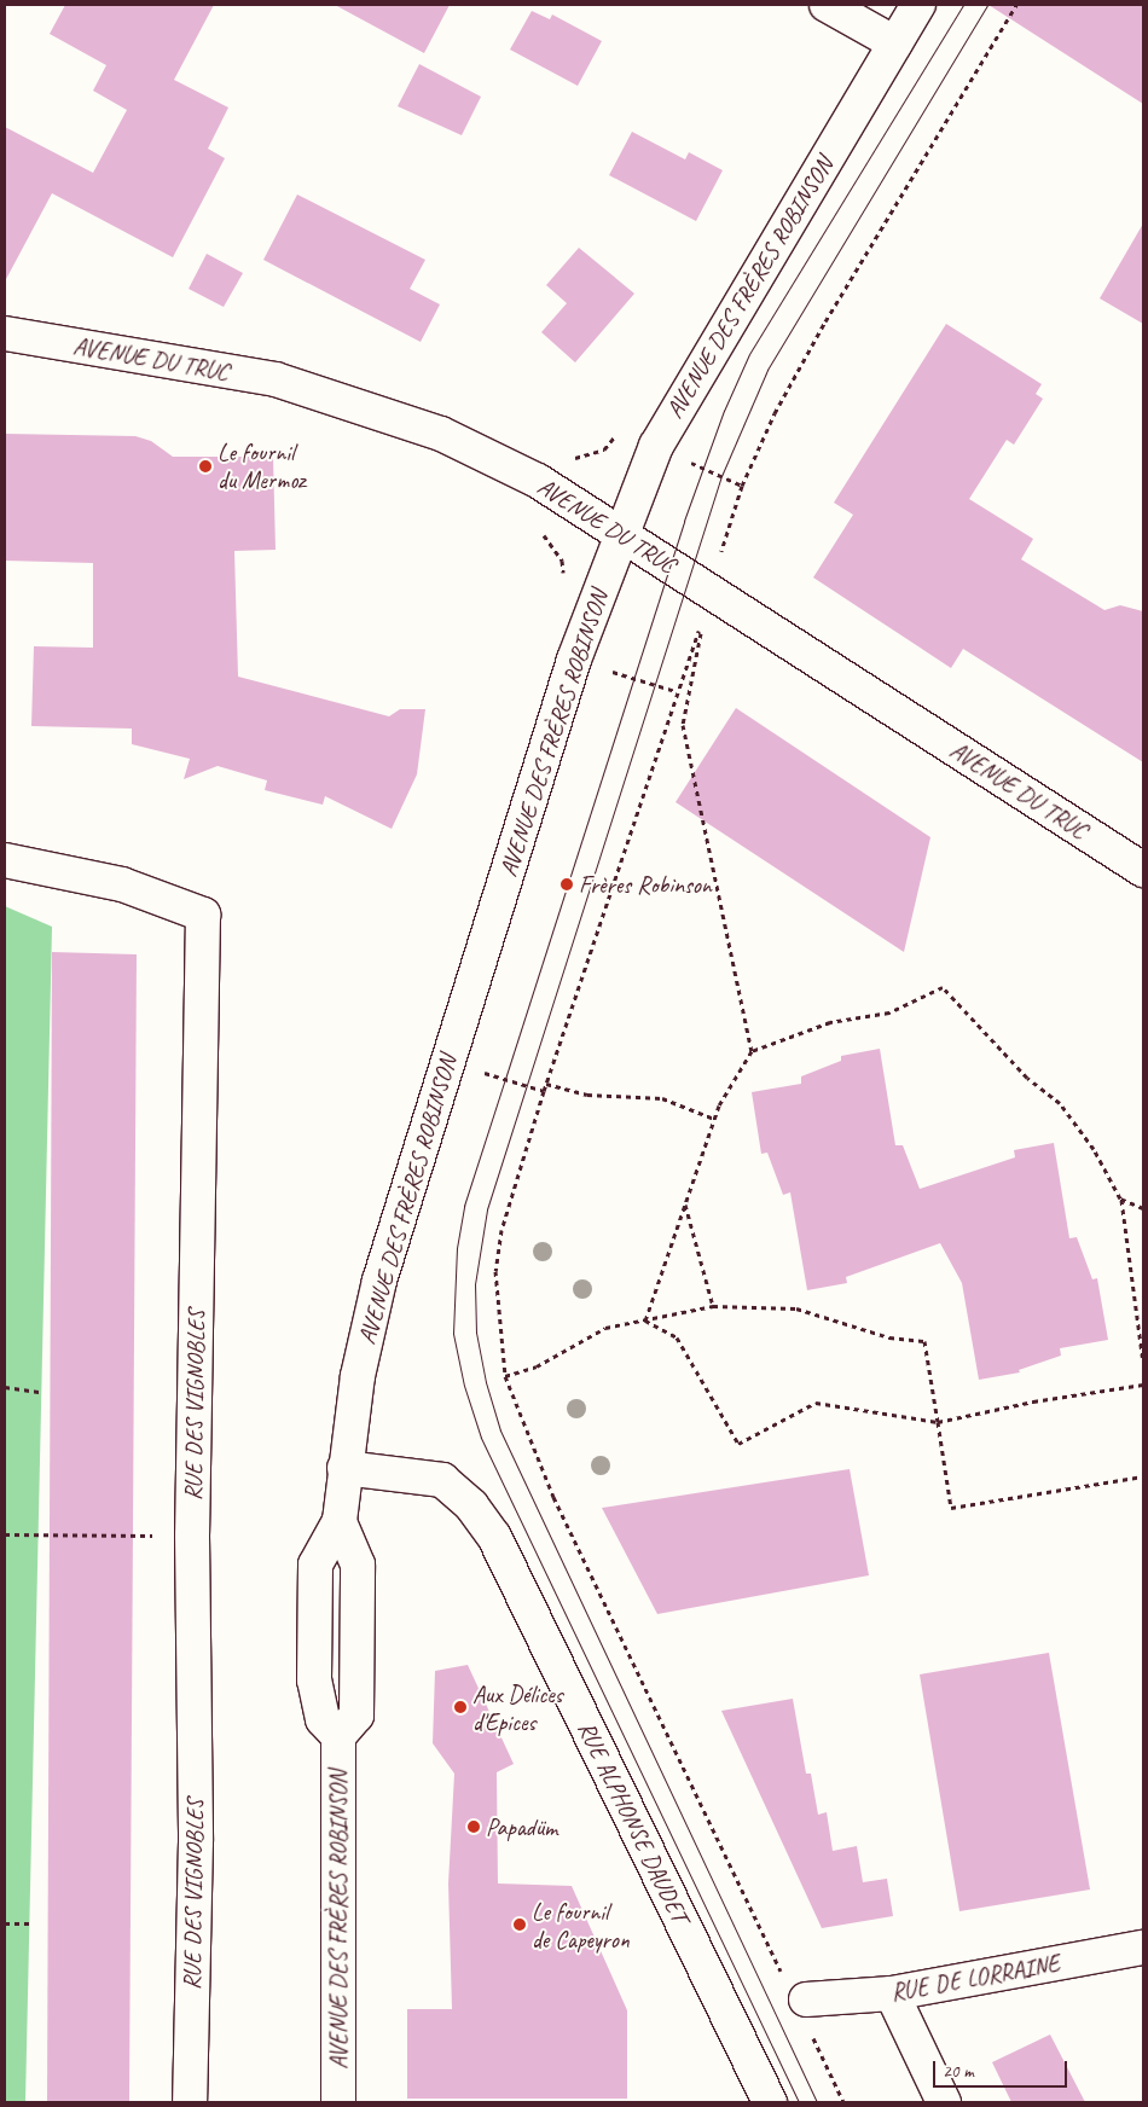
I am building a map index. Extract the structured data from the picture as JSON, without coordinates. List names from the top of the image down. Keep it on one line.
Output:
{"streets":{"street":["AVENUE DES FRÈRES ROBINSON","AVENUE DU TRUC","RUE DES VIGNOBLES","RUE ALPHONSE DAUDET","RUE DE LORRAINE"]},"crossings":[["AVENUE DES FRÈRES ROBINSON","AVENUE DU TRUC"],["AVENUE DES FRÈRES ROBINSON","RUE ALPHONSE DAUDET"]],"places":["Le fournil du Mermoz","Frères Robinson","Aux Délices d'Epices","Papadüm","Le fournil de Capeyron"],"scale_bar":"20 m"}
